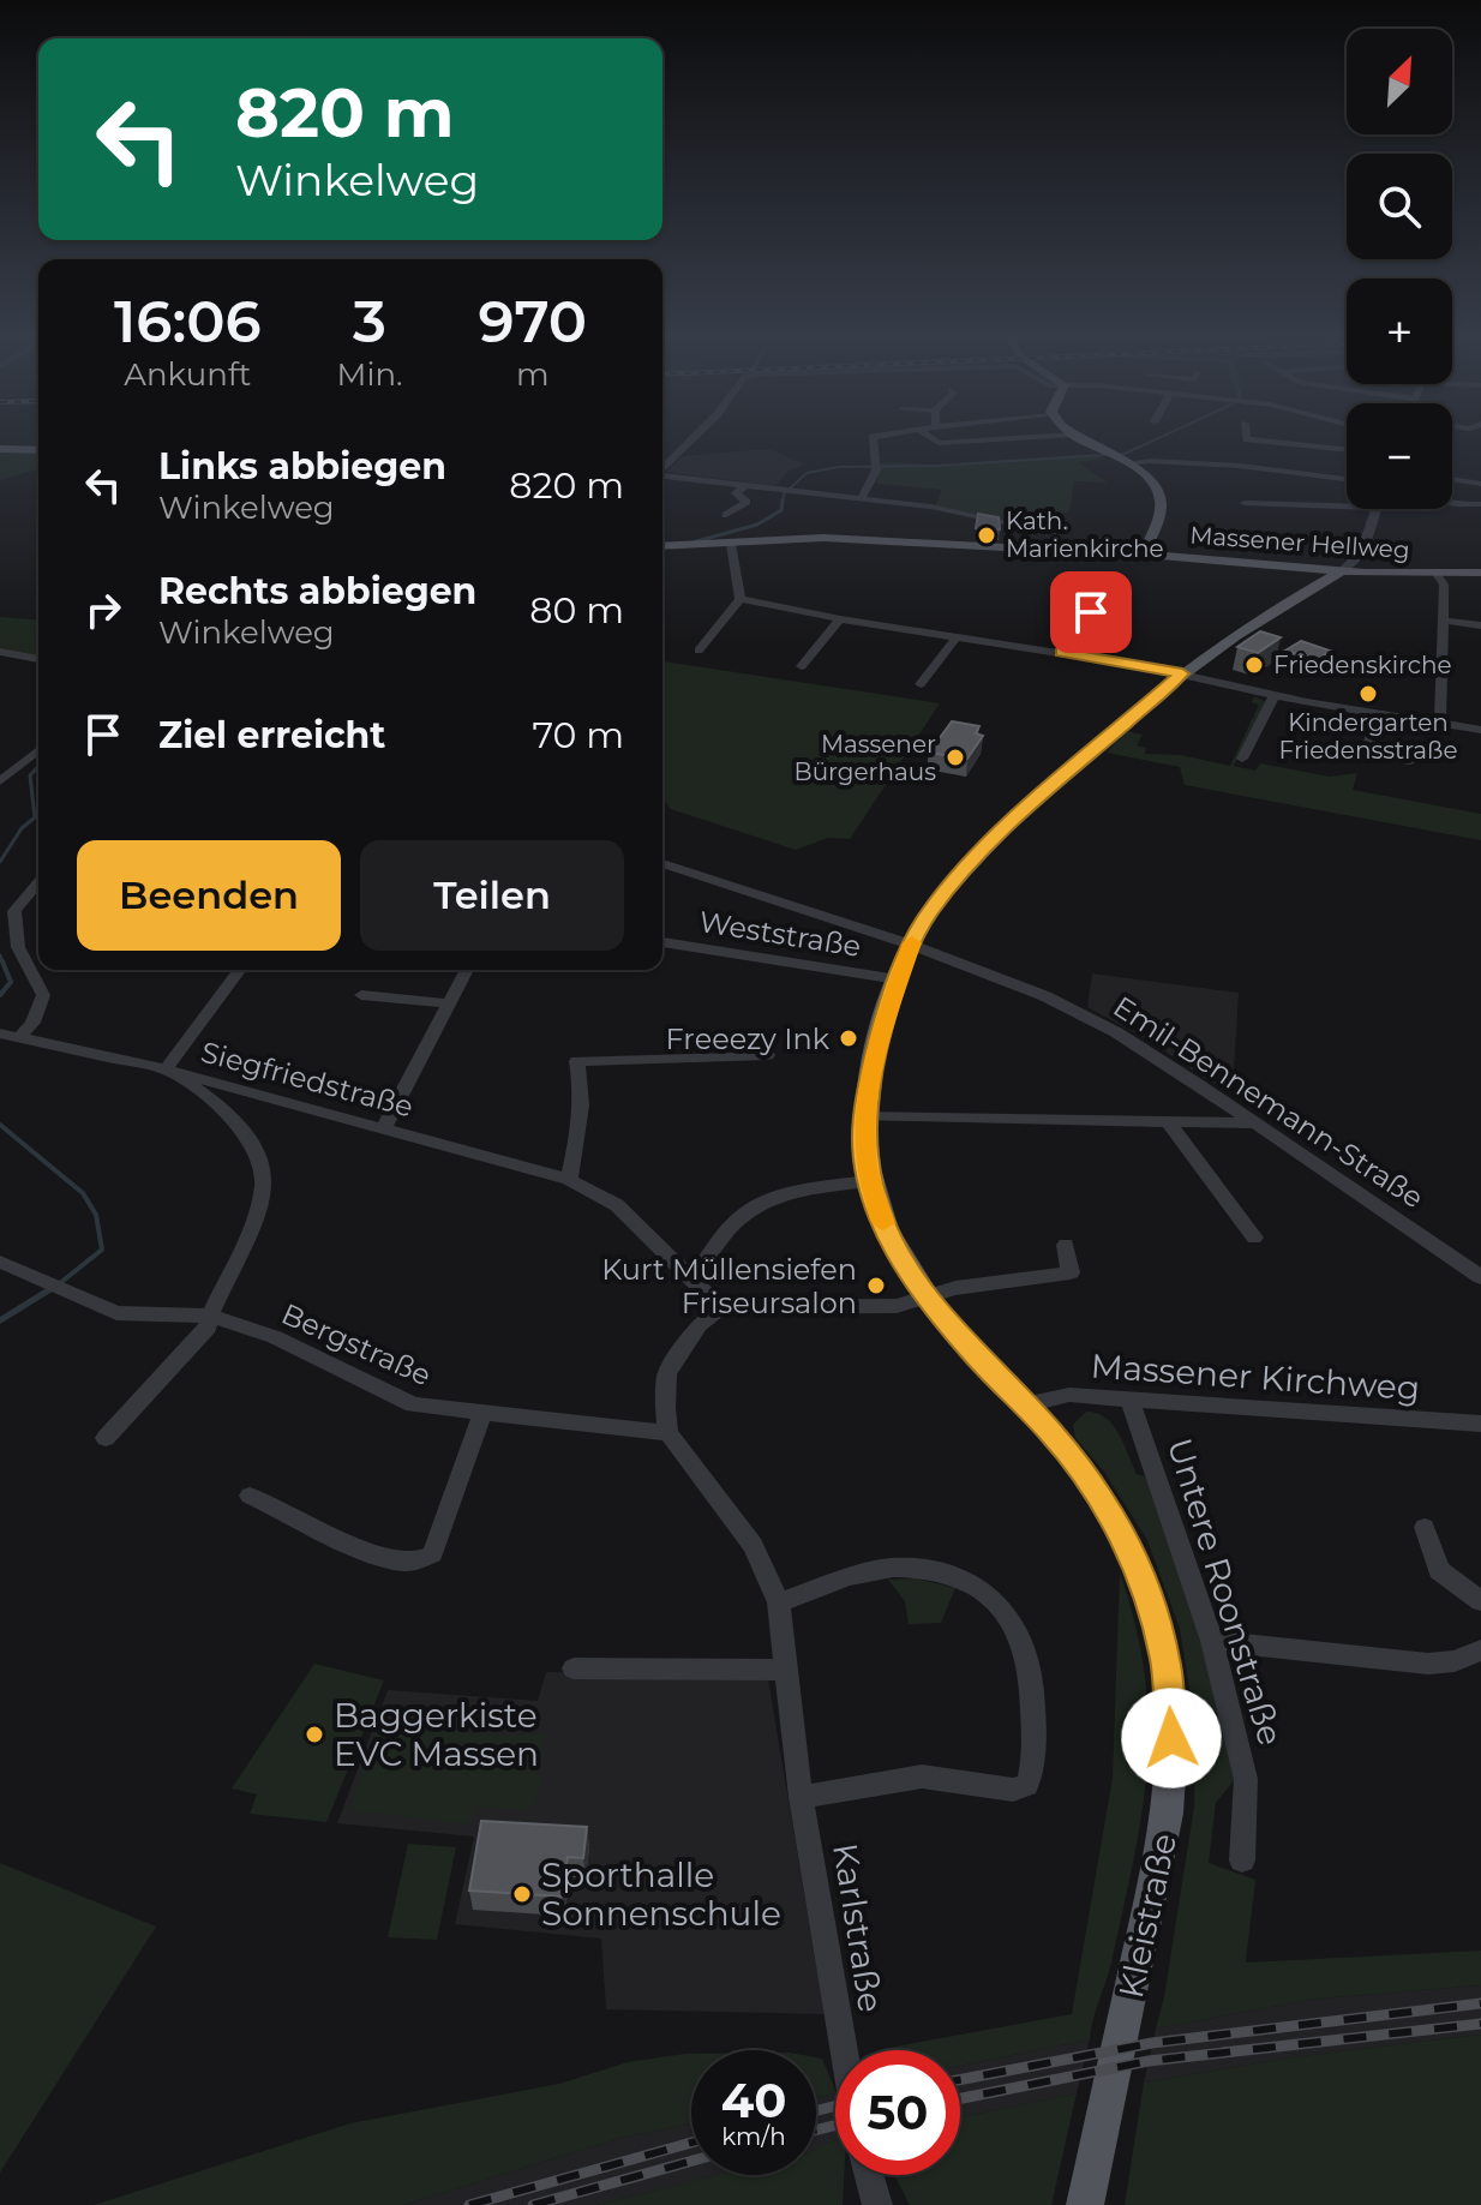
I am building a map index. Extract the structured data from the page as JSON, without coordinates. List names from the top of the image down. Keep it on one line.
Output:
{"streets":{"main road":["Massener Hellweg","Kleistraße"],"street":["Weststraße","Siegfriedstraße","Emil-Bennemann-Straße","Bergstraße","Massener Kirchweg","Untere Roonstraße","Karlstraße"]},"crossings":[["Massener Hellweg","Kleistraße"],["Weststraße","Kleistraße"],["Emil-Bennemann-Straße","Kleistraße"],["Bergstraße","Karlstraße"],["Massener Kirchweg","Untere Roonstraße"],["Massener Kirchweg","Kleistraße"]],"places":["Kath. Marienkirche","Friedenskirche","Kindergarten Friedensstraße","Massener Bürgerhaus","Freeezy Ink","Kurt Müllensiefen Friseursalon","Baggerkiste EVC Massen","Sporthalle Sonnenschule"],"north":"top right","page":{"map_buttons":["+","−"],"turn":["820 m","Winkelweg"],"eta":["16:06","Ankunft","3","Min.","970","m"],"list":[{"name":"Links abbiegen","note":"Winkelweg","value":"820 m"},{"name":"Rechts abbiegen","note":"Winkelweg","value":"80 m"},{"name":"Ziel erreicht","value":"70 m"}],"buttons":["Beenden","Teilen"],"speed":"40 km/h","limit":"50"}}
